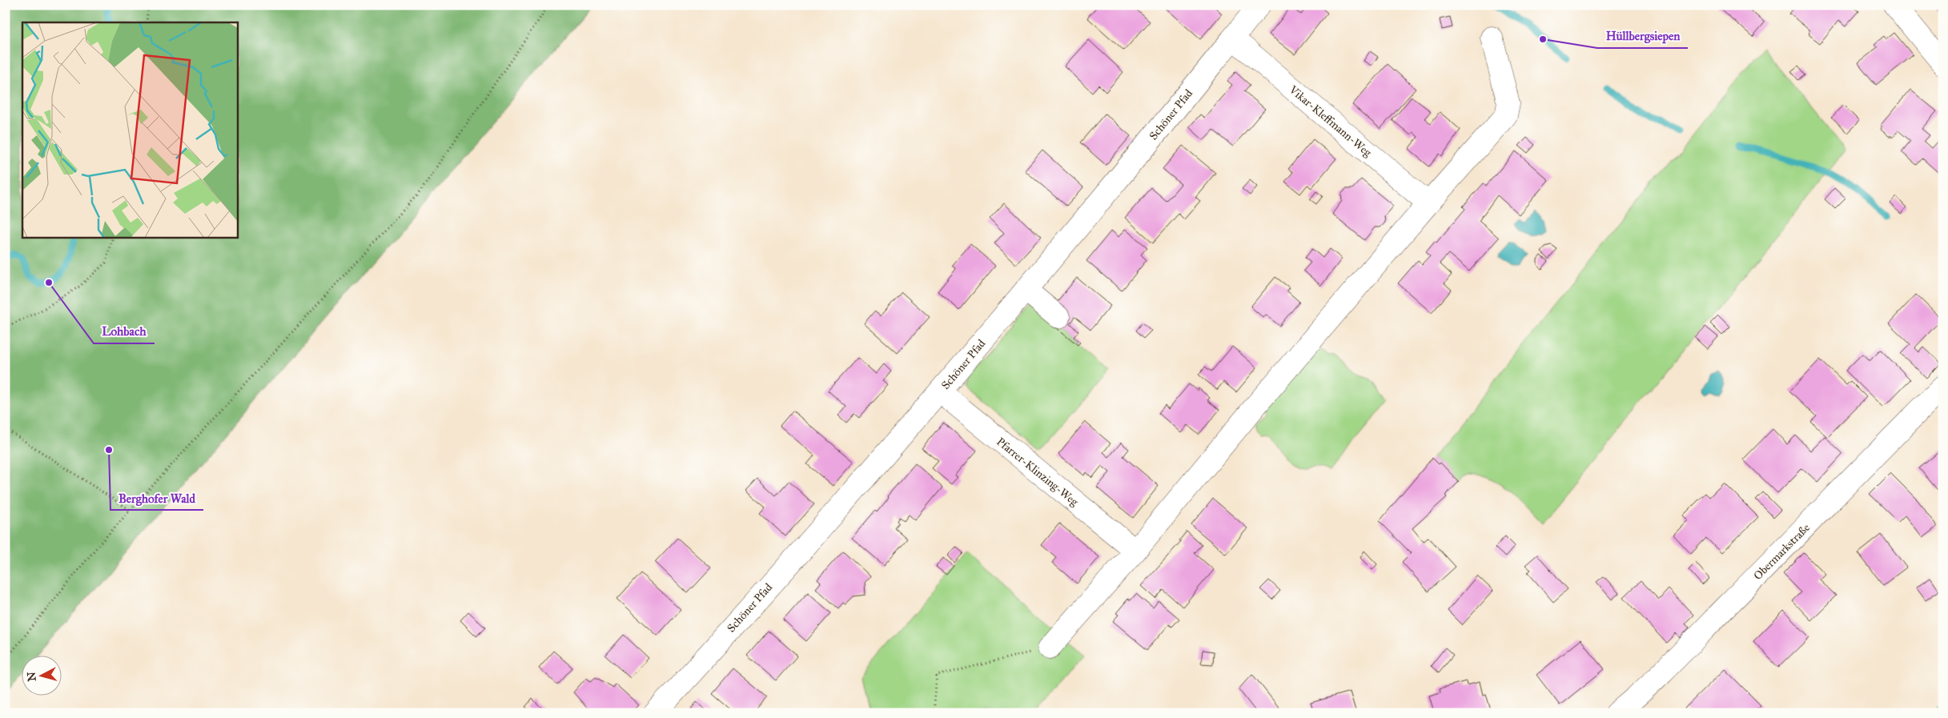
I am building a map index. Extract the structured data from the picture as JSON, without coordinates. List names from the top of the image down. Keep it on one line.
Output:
{"streets":{"street":["Schöner Pfad","Vikar-Kleffmann-Weg","Pfarrer-Klinzing-Weg","Obermarkstraße"]},"crossings":[["Schöner Pfad","Vikar-Kleffmann-Weg"],["Schöner Pfad","Pfarrer-Klinzing-Weg"]],"places":["Hüllbergsiepen","Lohbach","Berghofer Wald"],"north":"left"}
